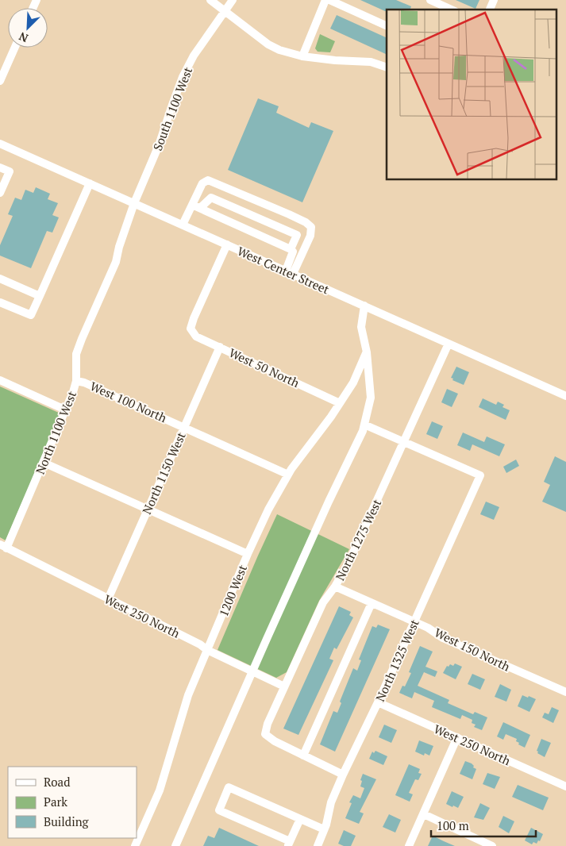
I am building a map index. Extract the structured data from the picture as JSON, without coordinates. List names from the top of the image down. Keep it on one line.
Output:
{"streets":{"street":["South 1100 West","West Center Street","West 50 North","West 100 North","North 1100 West","North 1150 West","North 1275 West","1200 West","West 250 North","West 150 North","North 1325 West"]},"crossings":[["South 1100 West","West Center Street"],["South 1100 West","North 1100 West"],["West Center Street","West 50 North"],["West Center Street","North 1100 West"],["West Center Street","North 1275 West"],["West 50 North","North 1150 West"],["West 50 North","1200 West"],["West 100 North","North 1100 West"],["West 100 North","North 1150 West"],["West 100 North","1200 West"],["North 1100 West","West 250 North"],["North 1150 West","West 250 North"],["North 1275 West","West 250 North"],["North 1275 West","West 150 North"],["North 1275 West","North 1325 West"],["1200 West","West 250 North"],["West 250 North","North 1325 West"],["West 150 North","North 1325 West"]],"legend":["Road","Park","Building"],"scale_bar":"100 m","north":"bottom left"}
